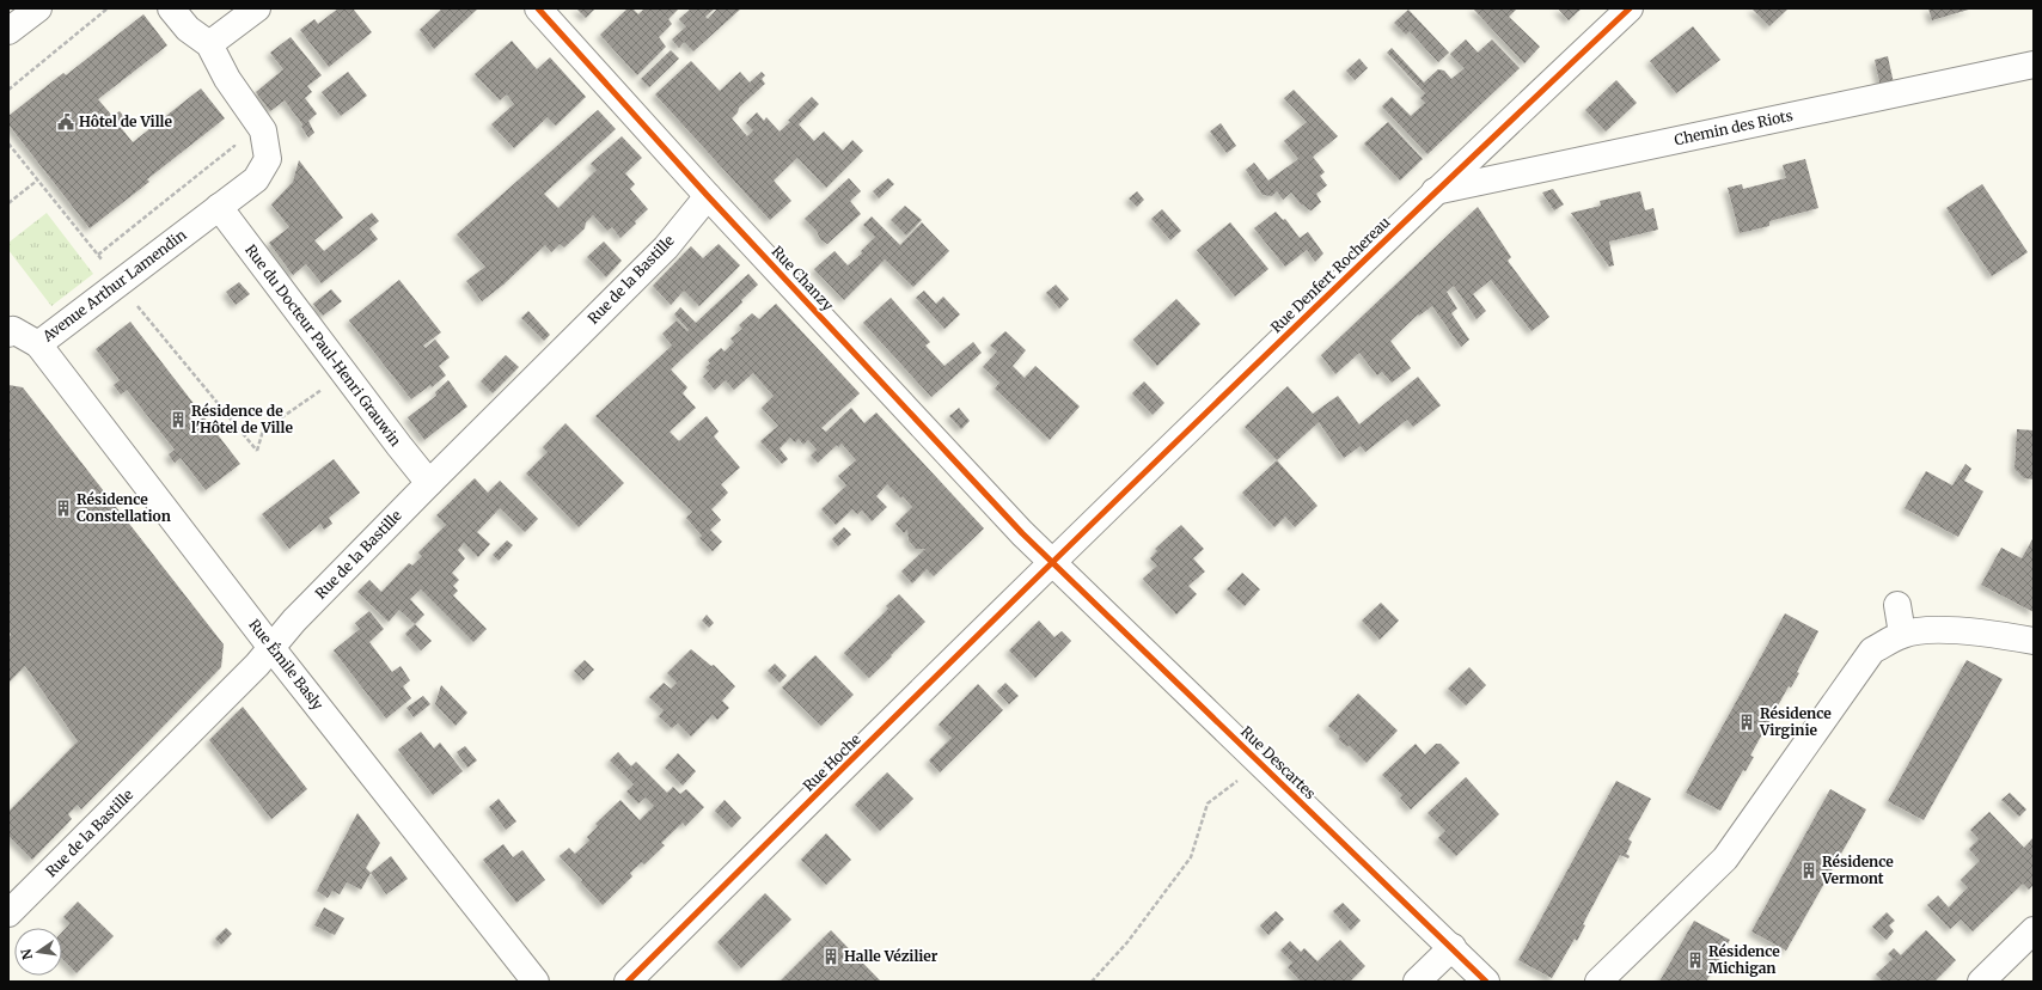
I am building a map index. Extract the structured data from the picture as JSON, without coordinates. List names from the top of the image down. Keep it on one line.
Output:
{"streets":{"street":["Chemin des Riots","Rue Denfert Rochereau","Rue Chanzy","Rue de la Bastille","Avenue Arthur Lamendin","Rue du Docteur Paul-Henri Grauwin","Rue Émile Basly","Rue Hoche","Rue Descartes"]},"crossings":[["Chemin des Riots","Rue Denfert Rochereau"],["Rue Denfert Rochereau","Rue Chanzy"],["Rue Denfert Rochereau","Rue Hoche"],["Rue Denfert Rochereau","Rue Descartes"],["Rue Chanzy","Rue de la Bastille"],["Rue Chanzy","Rue Hoche"],["Rue Chanzy","Rue Descartes"],["Rue de la Bastille","Rue du Docteur Paul-Henri Grauwin"],["Rue de la Bastille","Rue Émile Basly"],["Avenue Arthur Lamendin","Rue du Docteur Paul-Henri Grauwin"],["Avenue Arthur Lamendin","Rue Émile Basly"],["Rue Hoche","Rue Descartes"]],"places":{"public building":["Hôtel de Ville"],"building":["Résidence de l'Hôtel de Ville","Résidence Constellation","Résidence Virginie","Résidence Vermont","Halle Vézilier","Résidence Michigan"]},"north":"left"}
